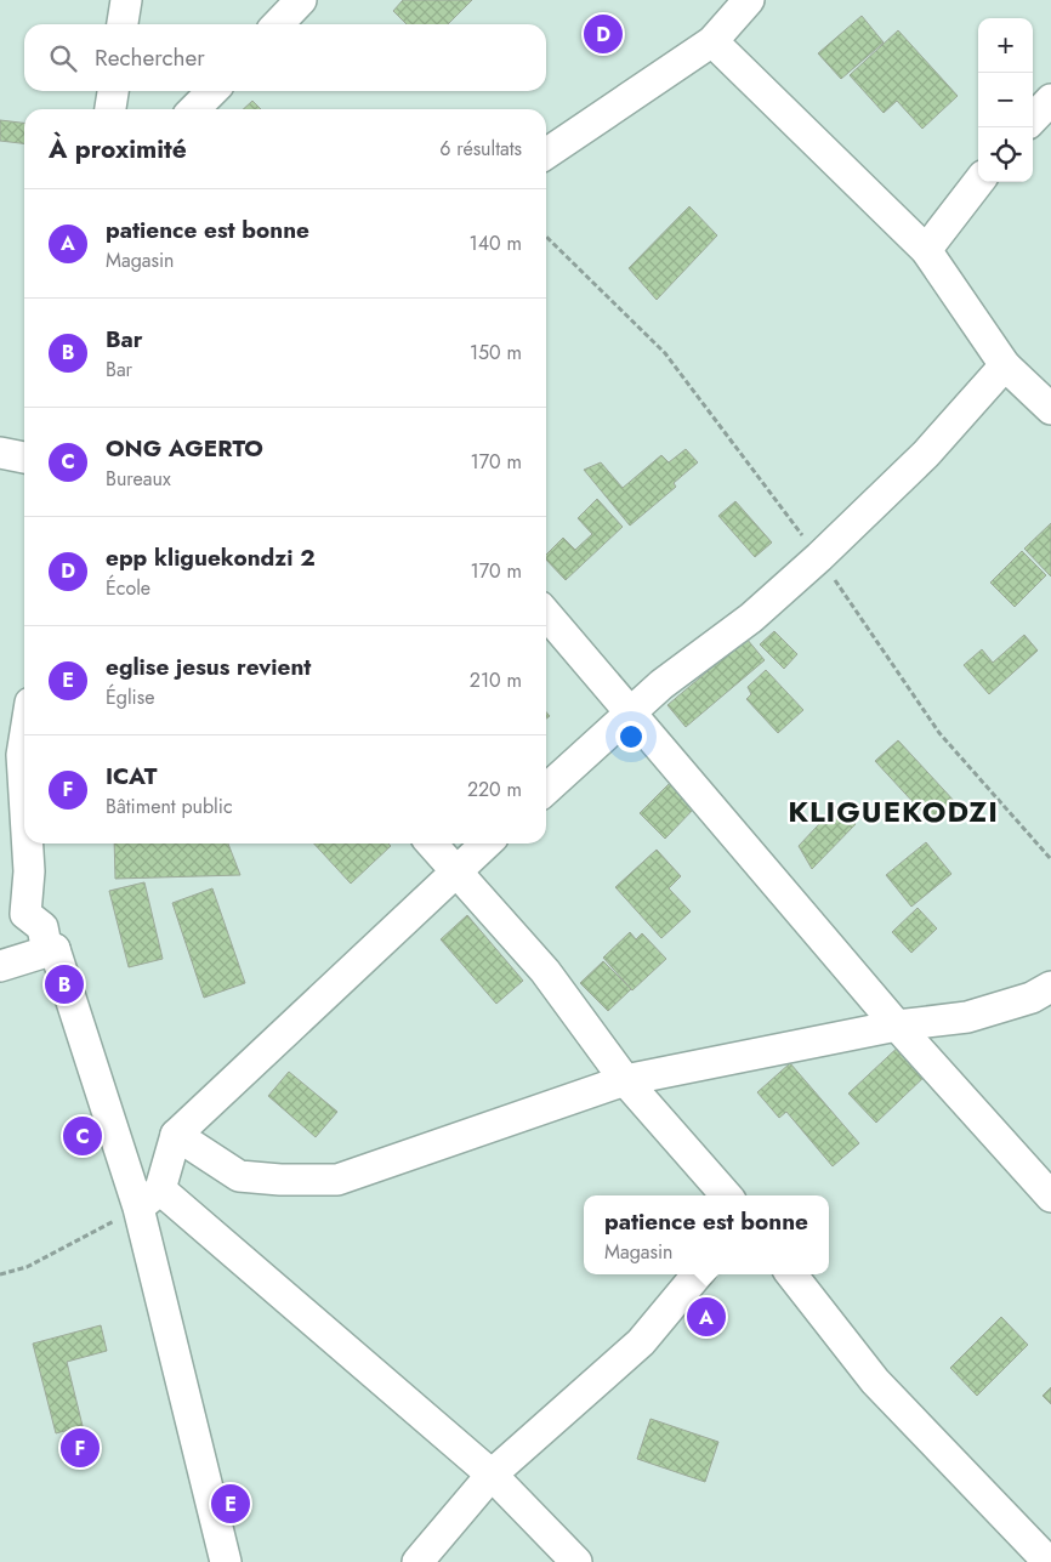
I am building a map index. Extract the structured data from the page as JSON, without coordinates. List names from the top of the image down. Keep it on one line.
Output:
{"districts":["KLIGUEKODZI"],"page":{"pins":["D","B","C","A","F","E"],"map_buttons":["+","−"],"search":"Rechercher","heading":["À proximité","6 résultats"],"list":[{"mark":"A","name":"patience est bonne","note":"Magasin","value":"140 m"},{"mark":"B","name":"Bar","note":"Bar","value":"150 m"},{"mark":"C","name":"ONG AGERTO","note":"Bureaux","value":"170 m"},{"mark":"D","name":"epp kliguekondzi 2","note":"École","value":"170 m"},{"mark":"E","name":"eglise jesus revient","note":"Église","value":"210 m"},{"mark":"F","name":"ICAT","note":"Bâtiment public","value":"220 m"}],"popup":["patience est bonne","Magasin"]}}
